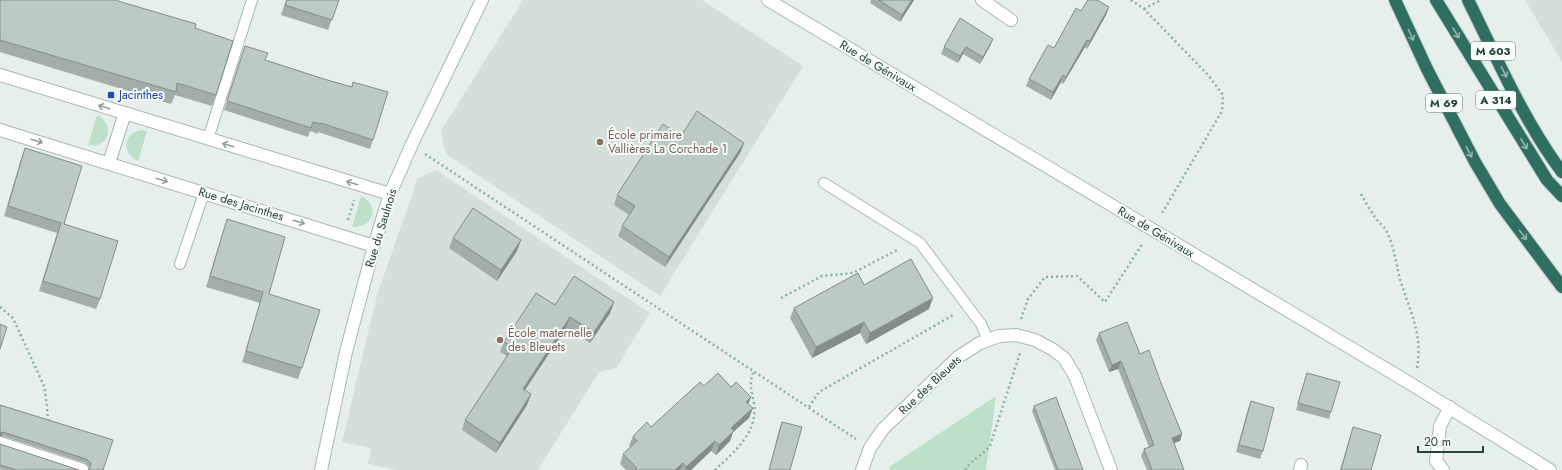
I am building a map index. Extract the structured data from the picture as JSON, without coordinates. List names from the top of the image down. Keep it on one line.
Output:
{"streets":{"highway":["M 603","A 314","M 69"],"street":["Rue de Génivaux","Rue des Jacinthes","Rue du Saulnois","Rue des Bleuets"]},"crossings":[["Rue des Jacinthes","Rue du Saulnois"]],"places":{"transit":["Jacinthes"],"other":["École primaire Vallières La Corchade 1","École maternelle des Bleuets"]},"scale_bar":"20 m"}
